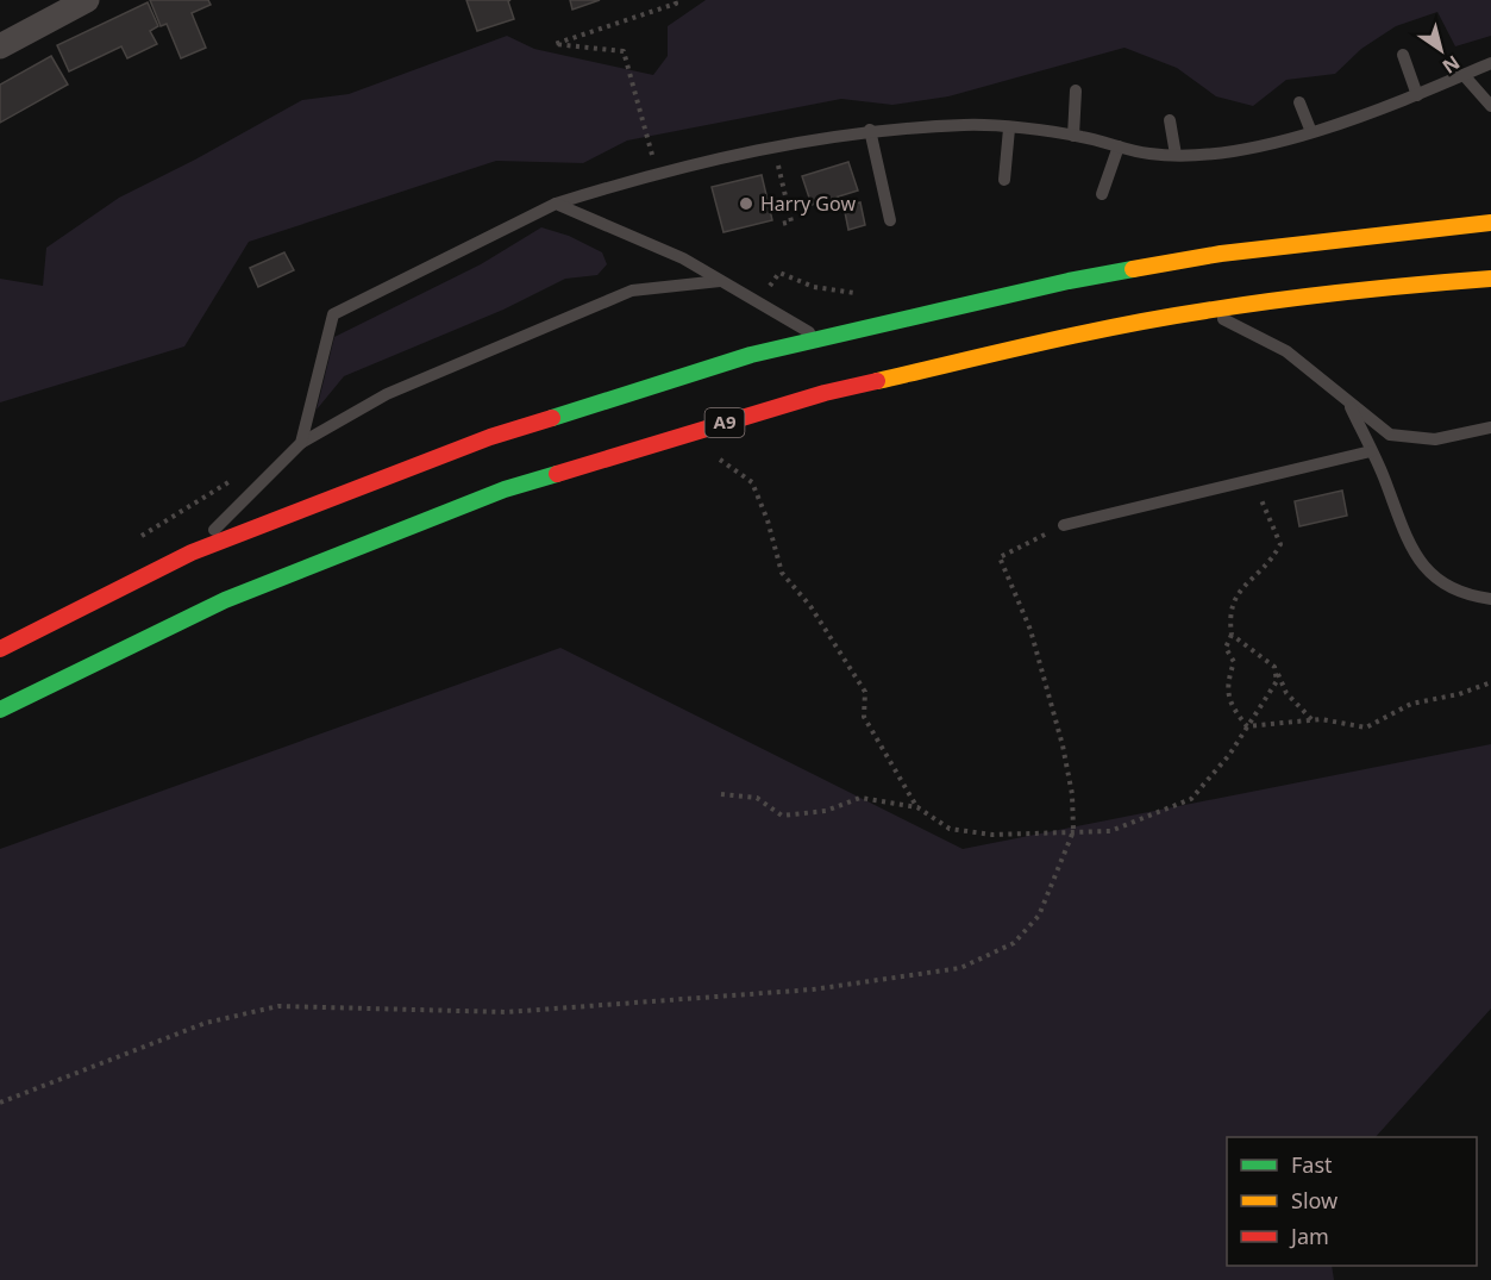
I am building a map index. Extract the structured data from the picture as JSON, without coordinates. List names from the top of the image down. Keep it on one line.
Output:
{"streets":{"highway":["A9"]},"places":["Harry Gow"],"legend":["Fast","Slow","Jam"],"north":"bottom right"}
